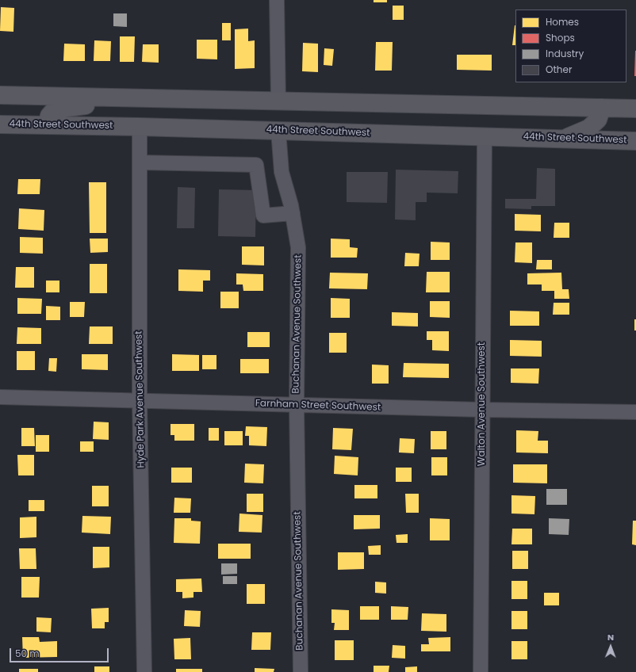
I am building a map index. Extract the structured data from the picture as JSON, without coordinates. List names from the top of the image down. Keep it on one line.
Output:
{"streets":{"main road":["44th Street Southwest"],"street":["Buchanan Avenue Southwest","Hyde Park Avenue Southwest","Walton Avenue Southwest","Farnham Street Southwest"]},"crossings":[["44th Street Southwest","Buchanan Avenue Southwest"],["44th Street Southwest","Hyde Park Avenue Southwest"],["44th Street Southwest","Walton Avenue Southwest"],["Buchanan Avenue Southwest","Farnham Street Southwest"],["Hyde Park Avenue Southwest","Farnham Street Southwest"],["Walton Avenue Southwest","Farnham Street Southwest"]],"legend":["Homes","Shops","Industry","Other"],"scale_bar":"50 m","north":"top"}
